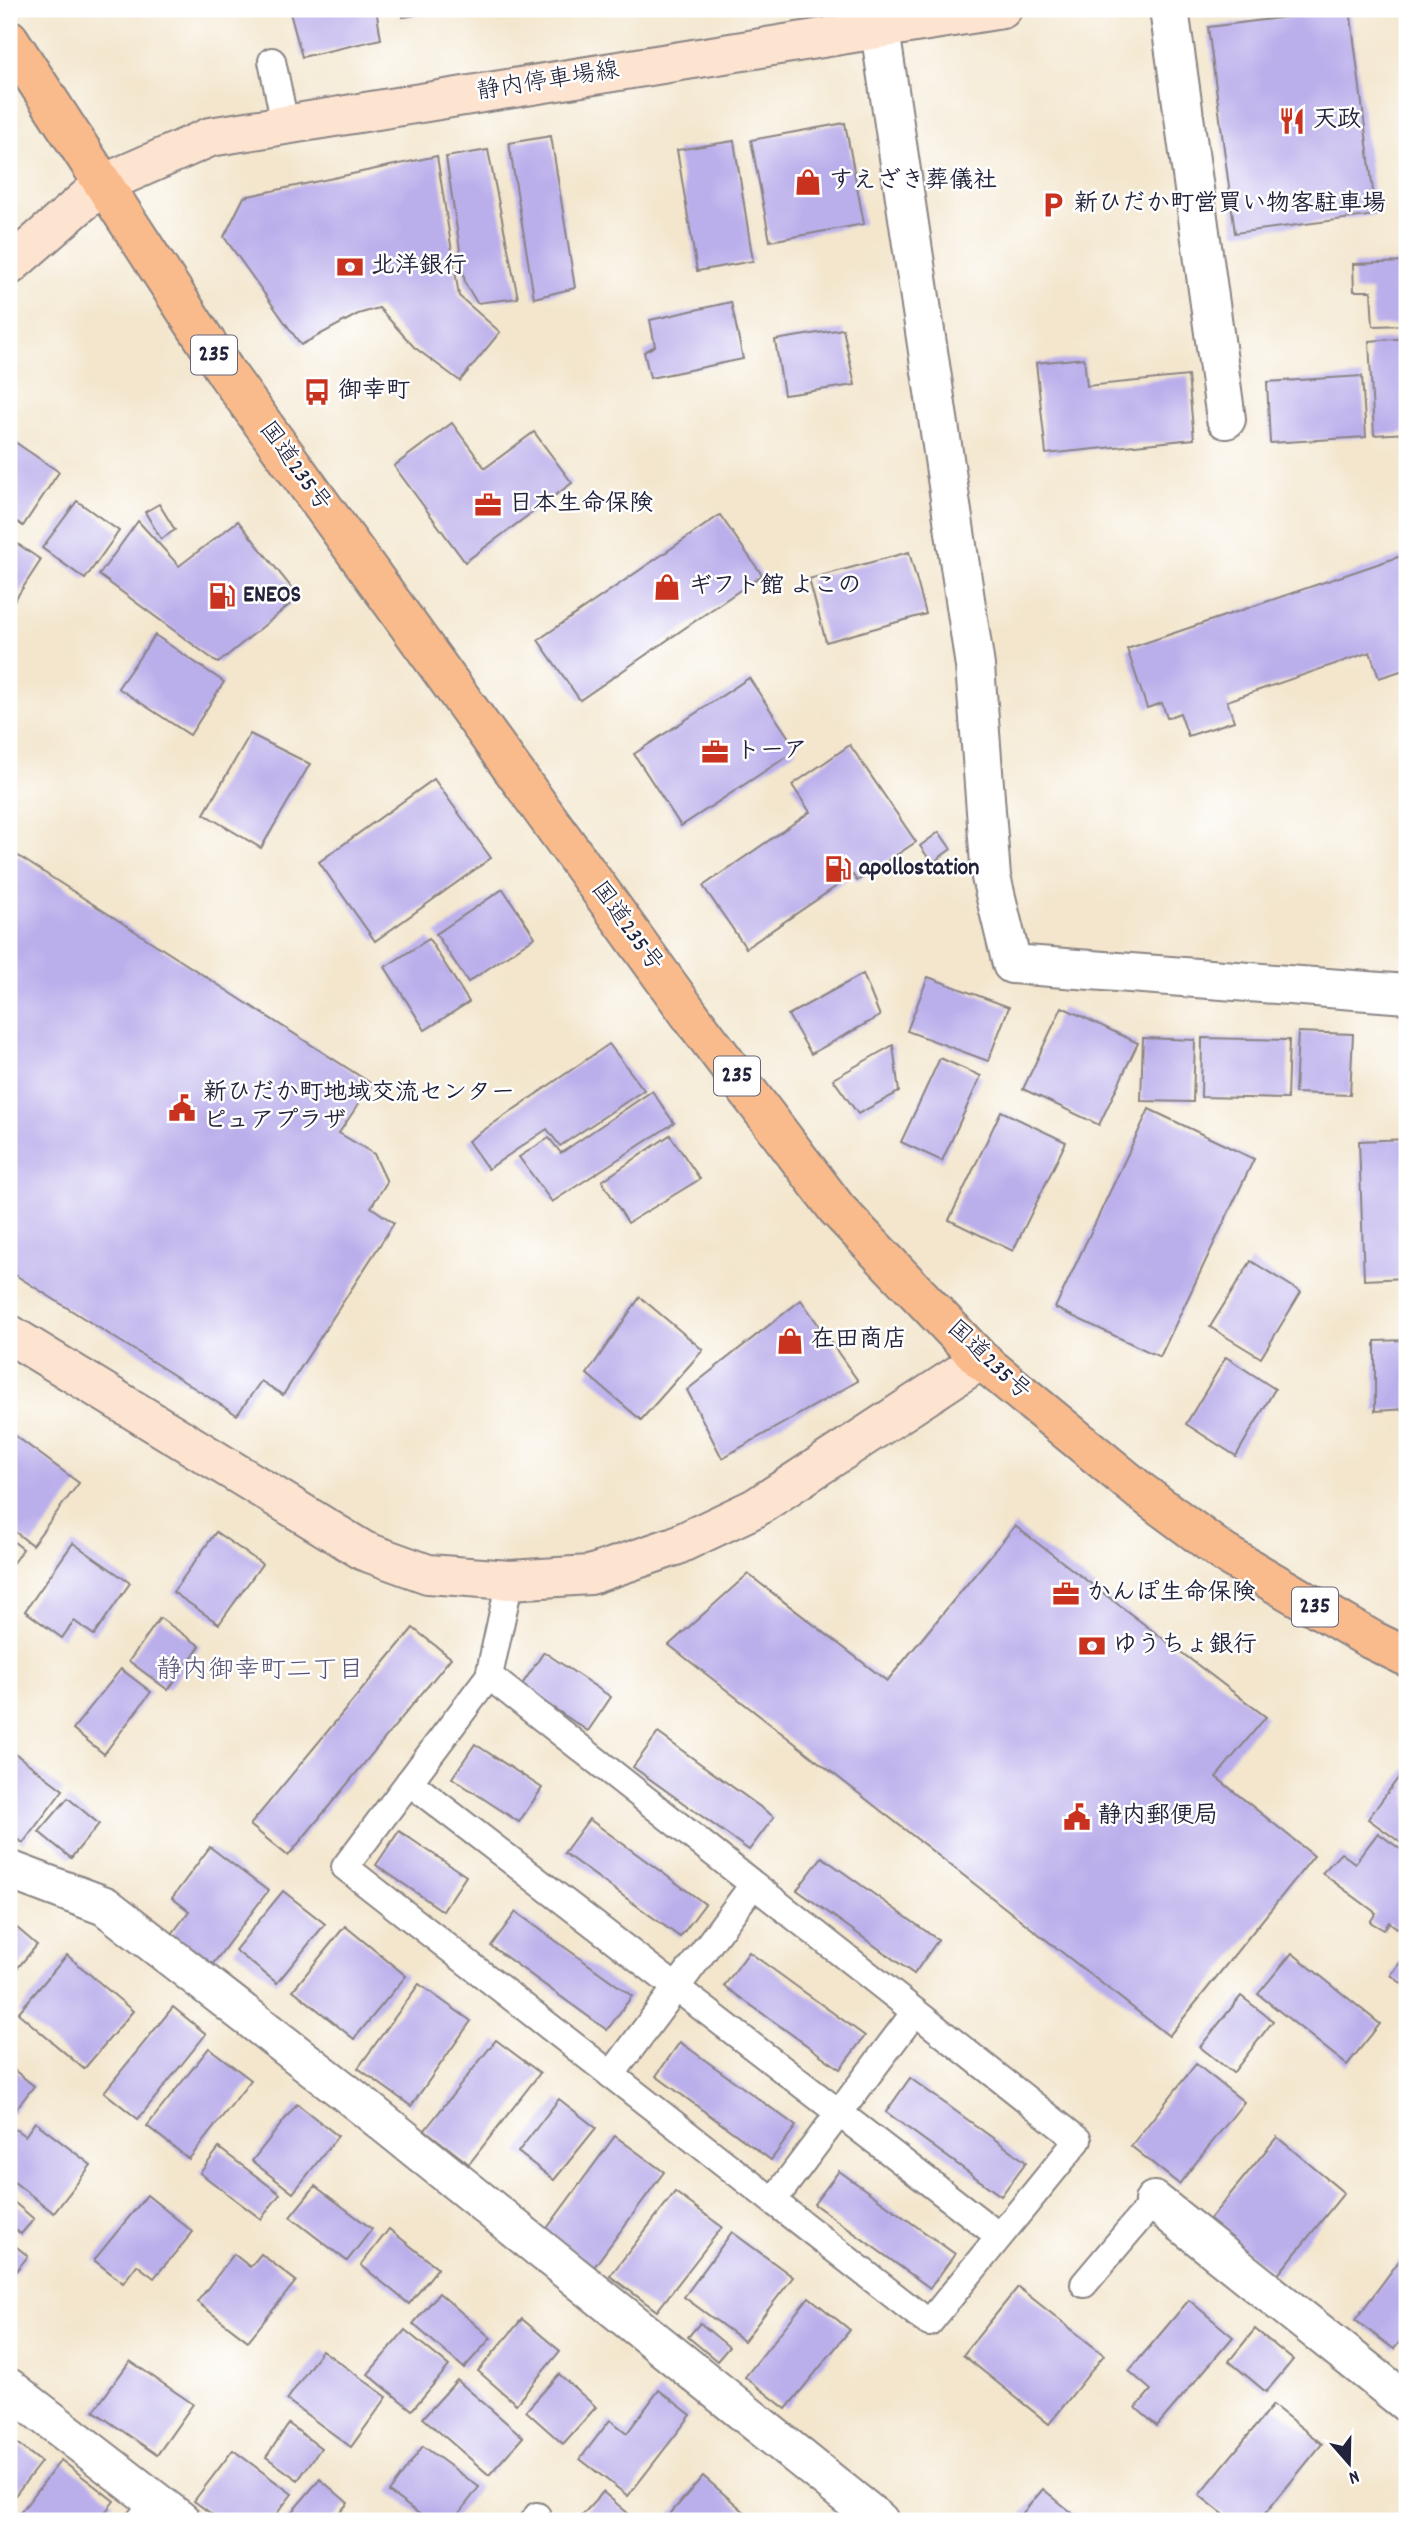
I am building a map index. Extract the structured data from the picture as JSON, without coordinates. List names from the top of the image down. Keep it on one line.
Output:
{"streets":{"highway":["235","国道235号"],"street":["静内停車場線"]},"crossings":[["静内停車場線","国道235号"]],"districts":["静内御幸町二丁目"],"places":{"restaurant":["天政"],"shop":["すえざき葬儀社","ギフト館 よこの","在田商店"],"parking":["新ひだか町営買い物客駐車場"],"bank":["北洋銀行","ゆうちょ銀行"],"bus stop":["御幸町"],"office":["日本生命保険","トーア","かんぽ生命保険"],"fuel station":["ENEOS","apollostation"],"public building":["新ひだか町地域交流センター ピュアプラザ","静内郵便局"]},"north":"bottom"}
